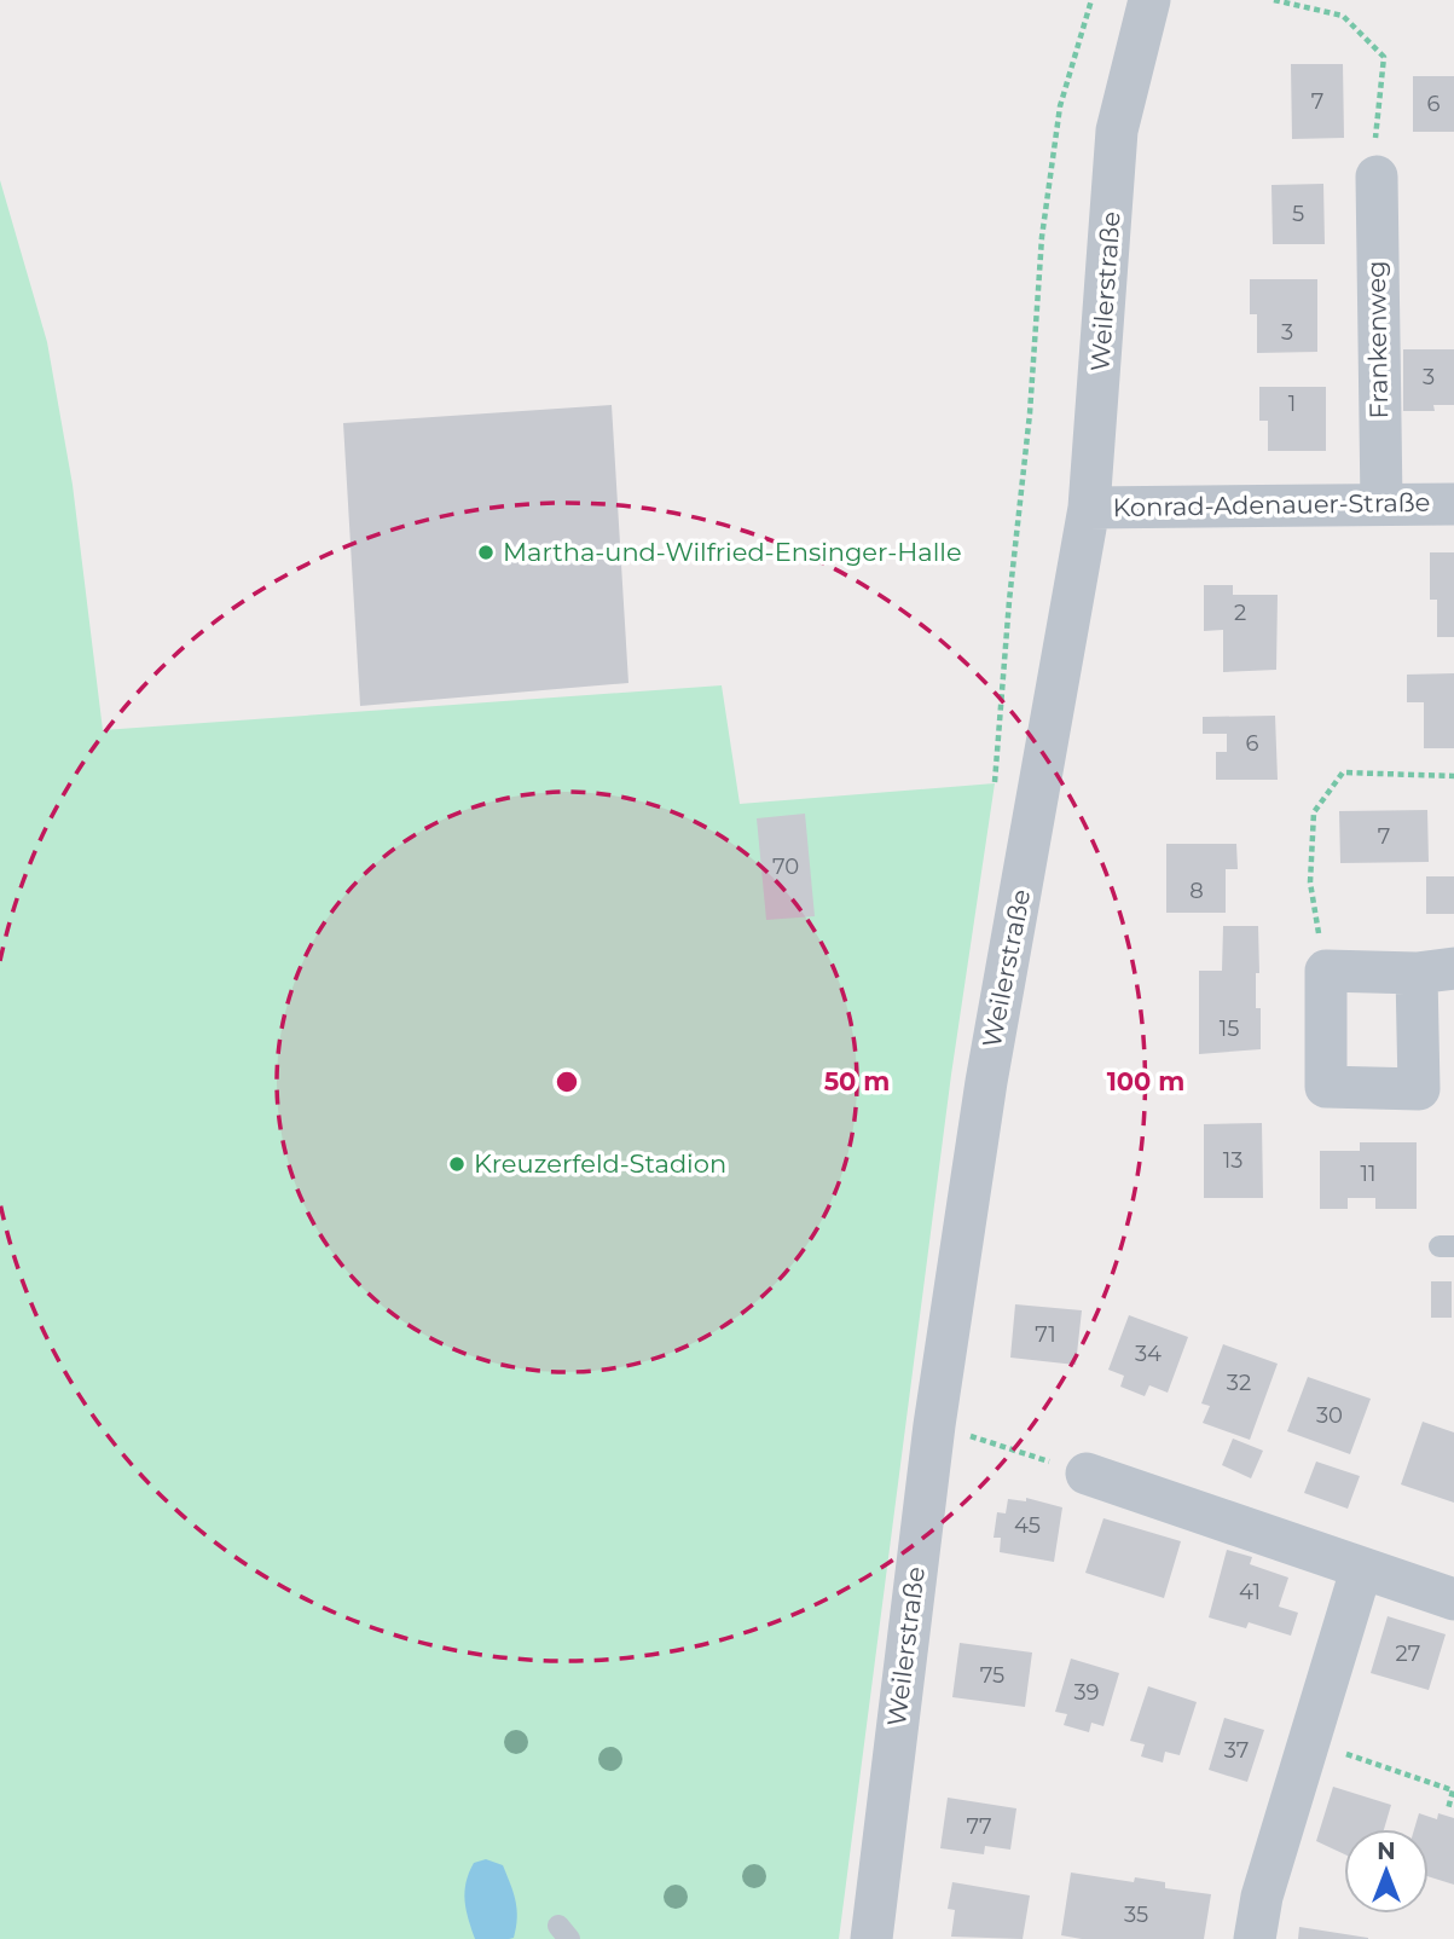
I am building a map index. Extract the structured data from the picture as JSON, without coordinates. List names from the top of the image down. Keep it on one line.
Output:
{"streets":{"street":["Weilerstraße","Frankenweg","Konrad-Adenauer-Straße"]},"crossings":[["Weilerstraße","Konrad-Adenauer-Straße"],["Frankenweg","Konrad-Adenauer-Straße"]],"places":["Martha-und-Wilfried-Ensinger-Halle","Kreuzerfeld-Stadion"],"house_numbers":["7","6","5","3","3","1","2","6","7","70","8","15","13","11","71","34","32","30","45","41","27","75","39","37","77","35"],"north":"top","rings":["50 m","100 m"]}
